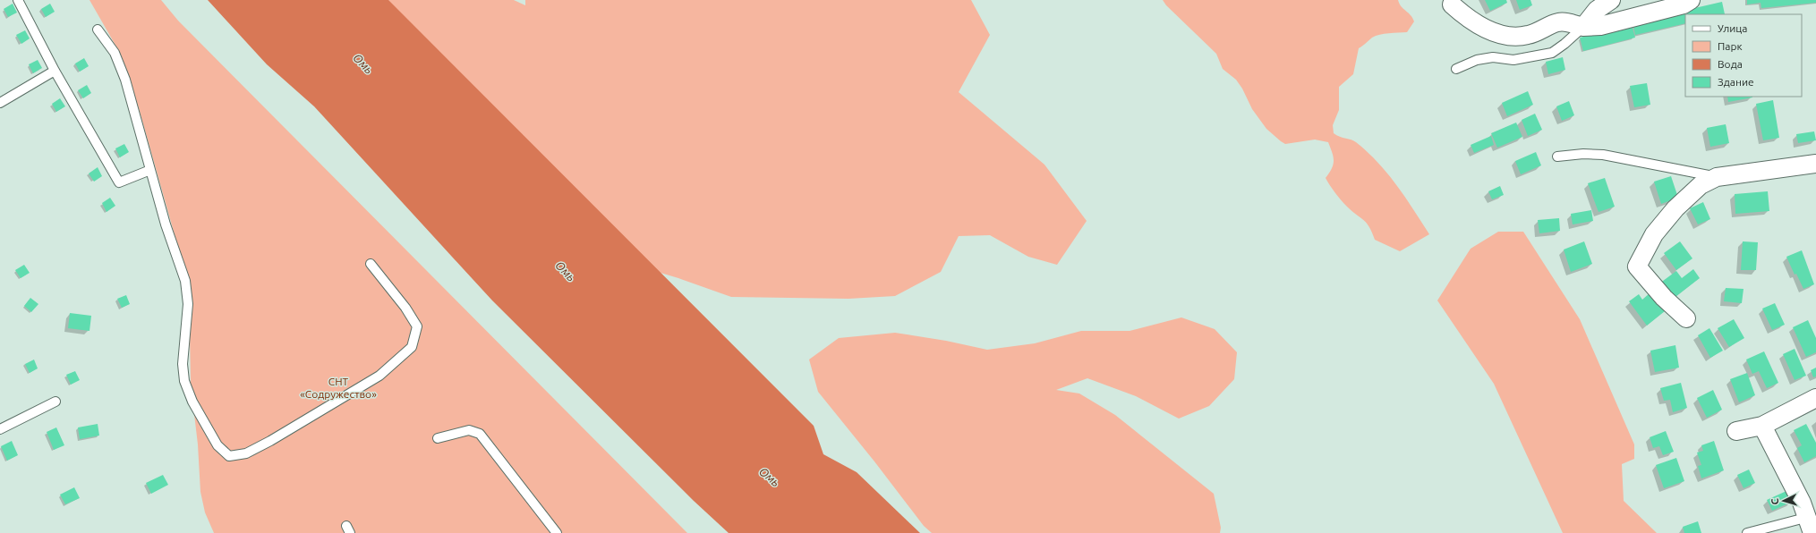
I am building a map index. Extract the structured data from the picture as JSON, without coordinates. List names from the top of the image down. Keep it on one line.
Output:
{"water":["Омь"],"parks":["СНТ «Содружество»"],"legend":["Улица","Парк","Вода","Здание"],"north":"left"}
